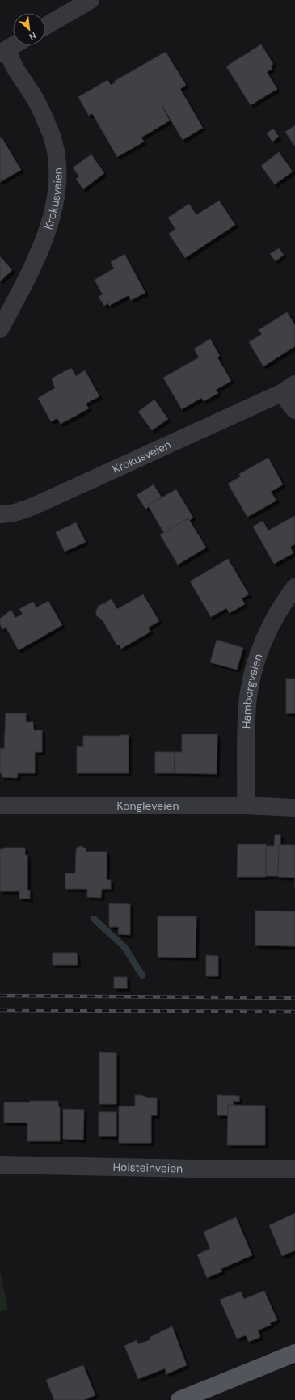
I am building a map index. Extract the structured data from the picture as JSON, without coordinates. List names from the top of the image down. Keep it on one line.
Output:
{"streets":{"street":["Krokusveien","Hamborgveien","Kongleveien","Holsteinveien"]},"crossings":[["Hamborgveien","Kongleveien"]],"north":"bottom right"}
